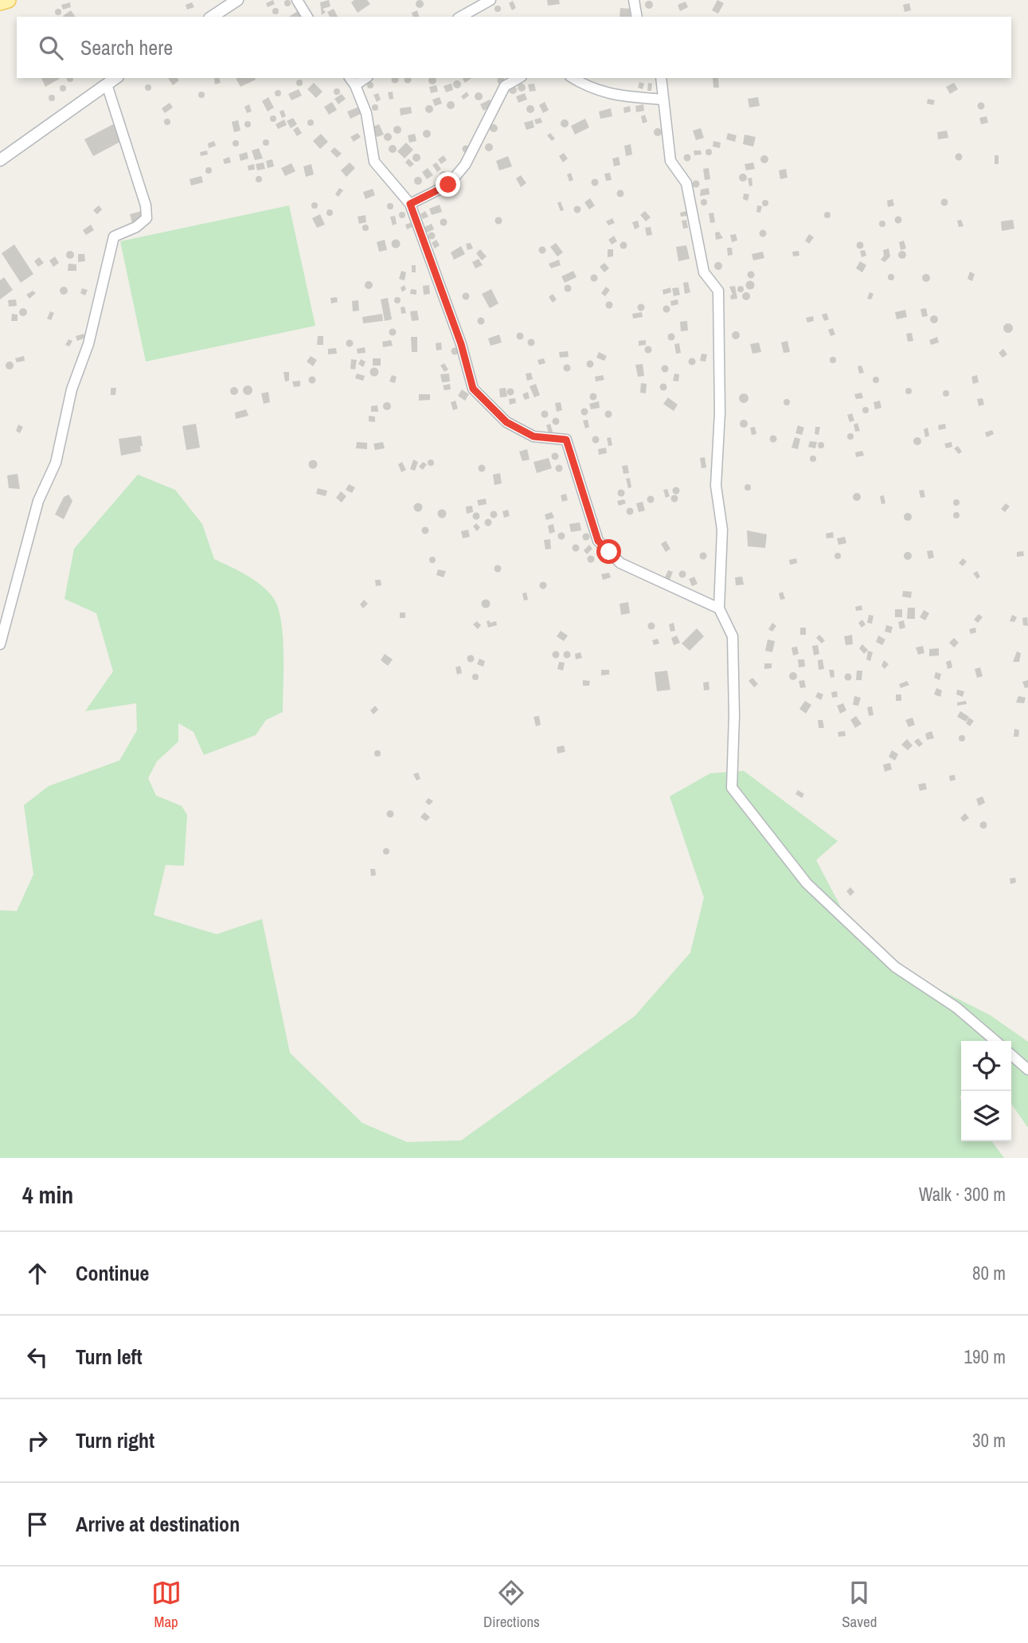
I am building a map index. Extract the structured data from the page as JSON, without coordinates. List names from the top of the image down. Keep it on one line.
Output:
{"page":{"search":"Search here","heading":["4 min","Walk · 300 m"],"list":[["Continue","80 m"],["Turn left","190 m"],["Turn right","30 m"],"Arrive at destination"],"nav":["Map","Directions","Saved"]}}
